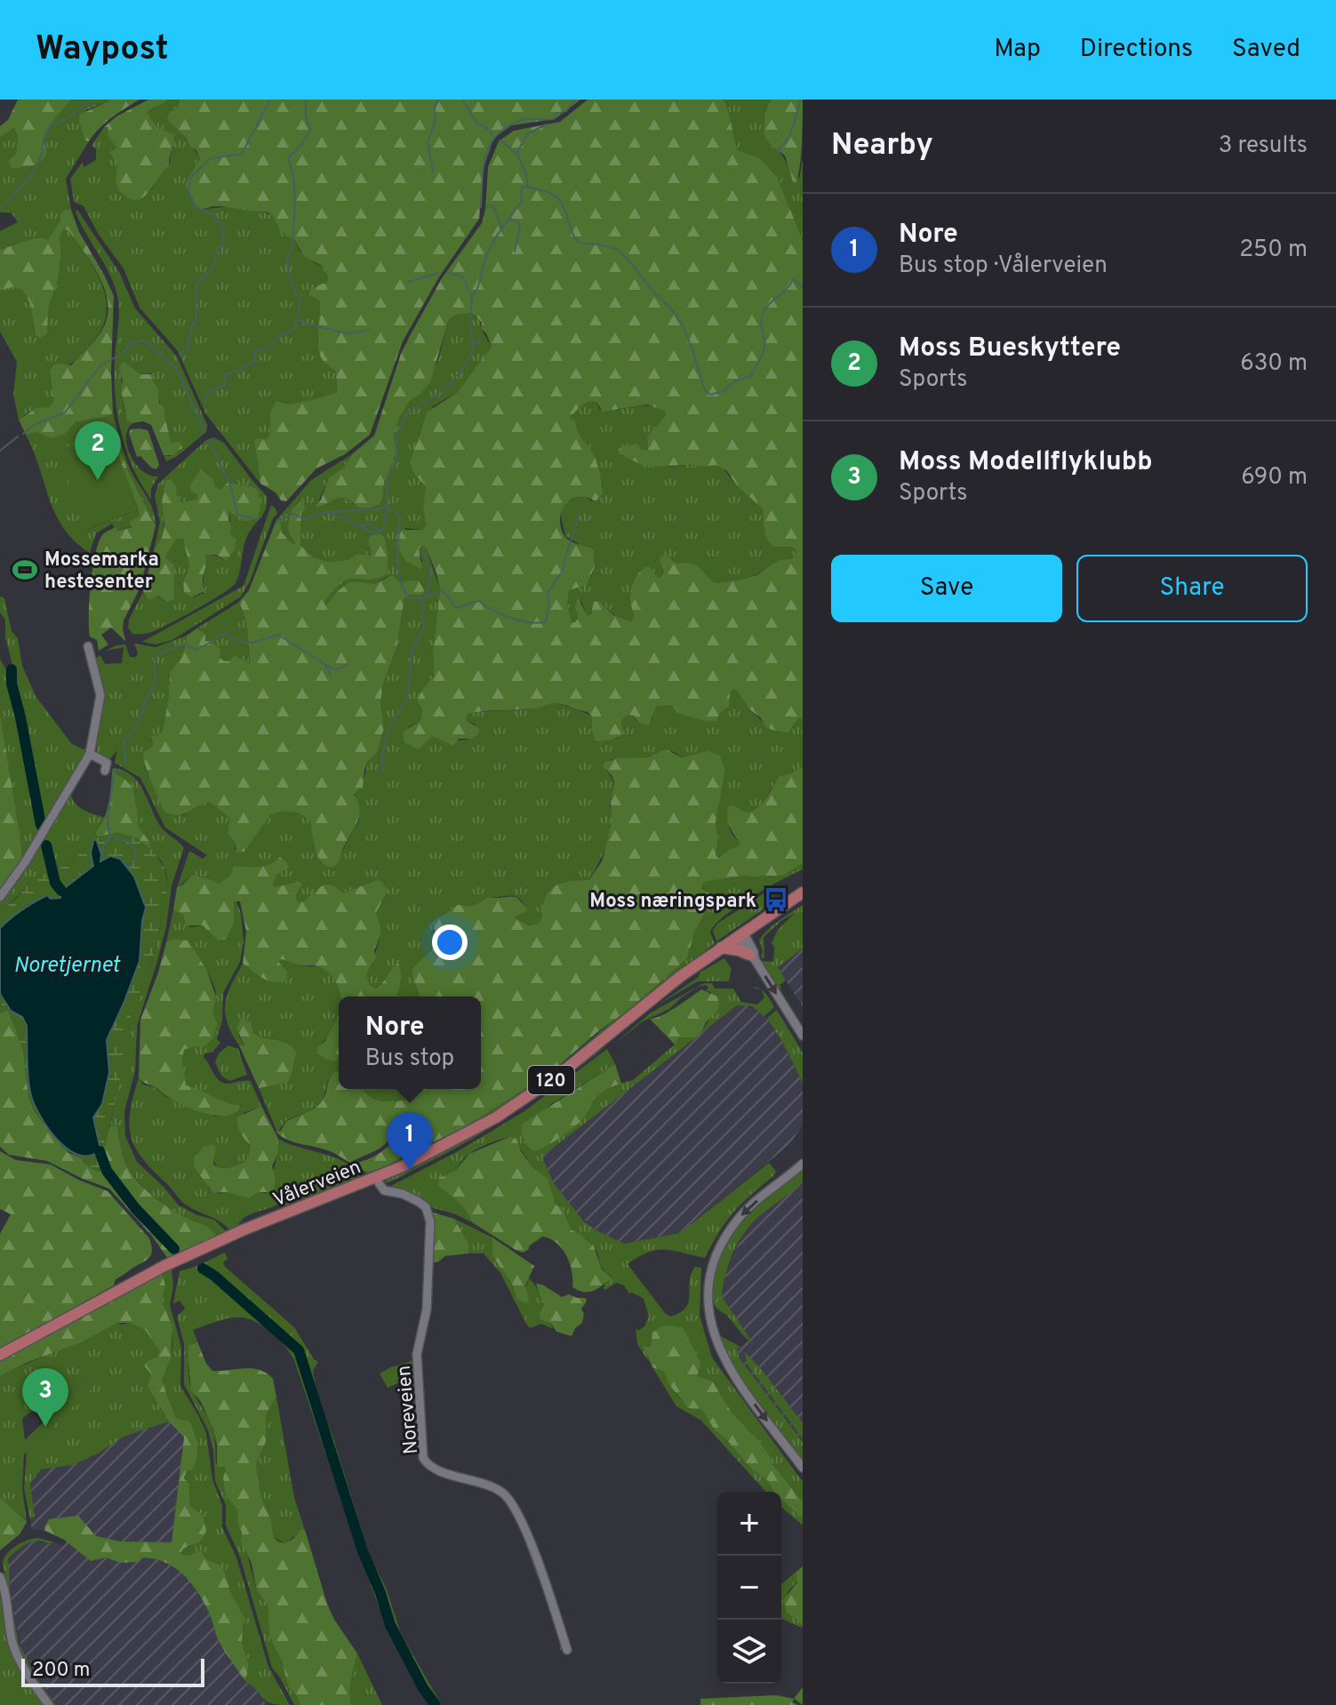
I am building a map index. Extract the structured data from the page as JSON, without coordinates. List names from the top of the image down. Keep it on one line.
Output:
{"streets":{"main road":["120","Vålerveien"],"street":["Noreveien"]},"crossings":[["Vålerveien","Noreveien"]],"water":["Noretjernet"],"places":{"sports":["Mossemarka hestesenter"],"bus stop":["Moss næringspark"]},"scale_bar":"200 m","page":{"header":"Waypost","nav":["Map","Directions","Saved"],"heading":["Nearby","3 results"],"list":[{"mark":"1","name":"Nore","note":"Bus stop · Vålerveien","value":"250 m"},{"mark":"2","name":"Moss Bueskyttere","note":"Sports","value":"630 m"},{"mark":"3","name":"Moss Modellflyklubb","note":"Sports","value":"690 m"}],"pins":["2","1","3"],"buttons":["Save","Share"],"popup":["Nore","Bus stop"],"map_buttons":["+","−"],"scale":"200 m"}}
